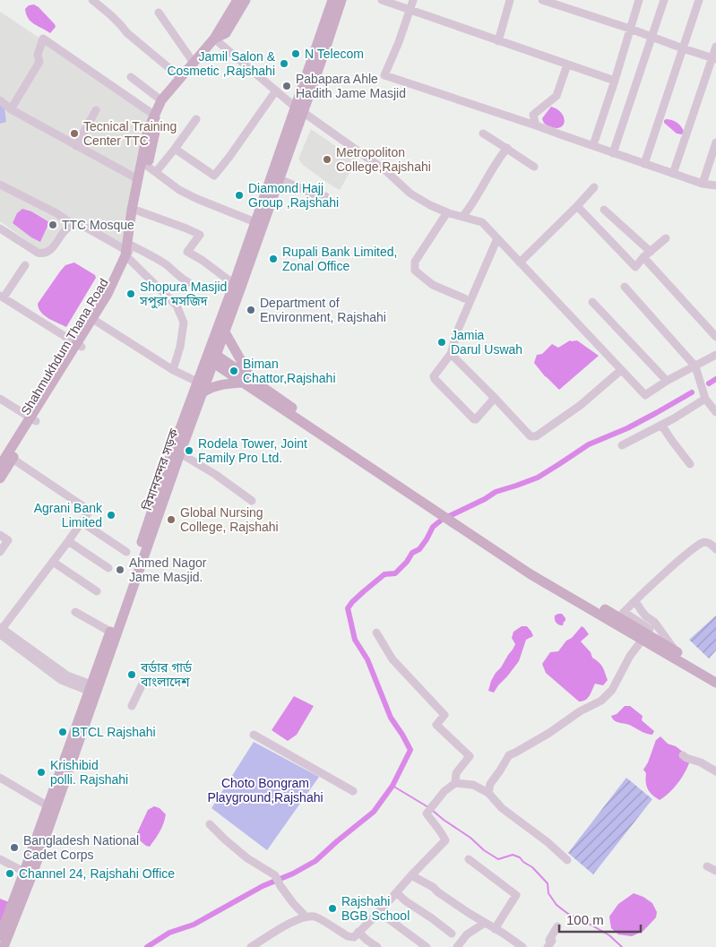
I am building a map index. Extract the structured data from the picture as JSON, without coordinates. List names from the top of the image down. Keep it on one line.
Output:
{"streets":{"main road":["Shahmukhdum Thana Road","বিমানবন্দর সড়ক"]},"parks":["Choto Bongram Playground,Rajshahi"],"places":["N Telecom","Jamil Salon & Cosmetic ,Rajshahi","Pabapara Ahle Hadith Jame Masjid","Tecnical Training Center TTC","Metropoliton College,Rajshahi","Diamond Hajj Group ,Rajshahi","TTC Mosque","Rupali Bank Limited, Zonal Office","Shopura Masjid সপুরা মসজিদ","Department of Environment, Rajshahi","Jamia Darul Uswah","Biman Chattor,Rajshahi","Rodela Tower, Joint Family Pro Ltd.","Agrani Bank Limited","Global Nursing College, Rajshahi","Ahmed Nagor Jame Masjid.","বর্ডার গার্ড বাংলাদেশ","BTCL Rajshahi","Krishibid polli. Rajshahi","Bangladesh National Cadet Corps","Channel 24, Rajshahi Office","Rajshahi BGB School"],"scale_bar":"100 m"}
